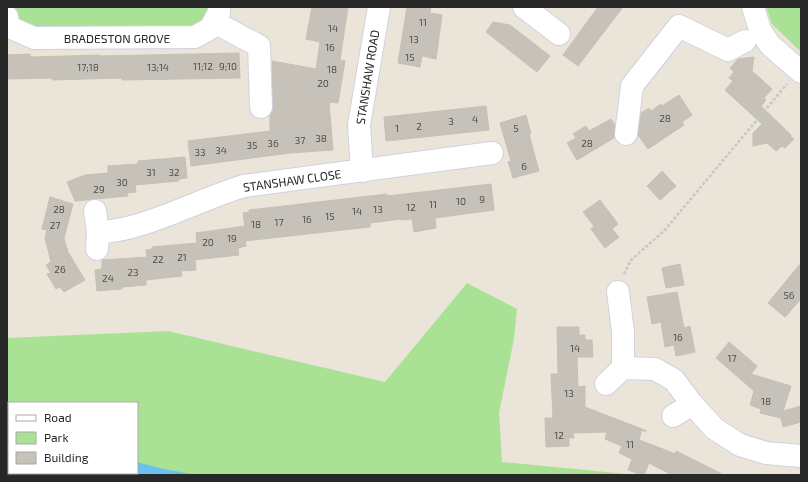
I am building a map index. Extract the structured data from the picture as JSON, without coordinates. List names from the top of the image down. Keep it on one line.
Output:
{"streets":{"street":["BRADESTON GROVE","STANSHAW ROAD","STANSHAW CLOSE"]},"crossings":[["STANSHAW ROAD","STANSHAW CLOSE"]],"house_numbers":["11","14","13","16","15","11;12","9;10","17;18","13;14","18","20","28","4","3","2","1","5","38","37","36","28","35","34","33","6","31","32","30","29","9","10","11","12","28","13","14","15","16","17","18","27","19","20","21","22","26","23","24","56","16","14","17","13","18","12","11"],"legend":["Road","Park","Building"]}
